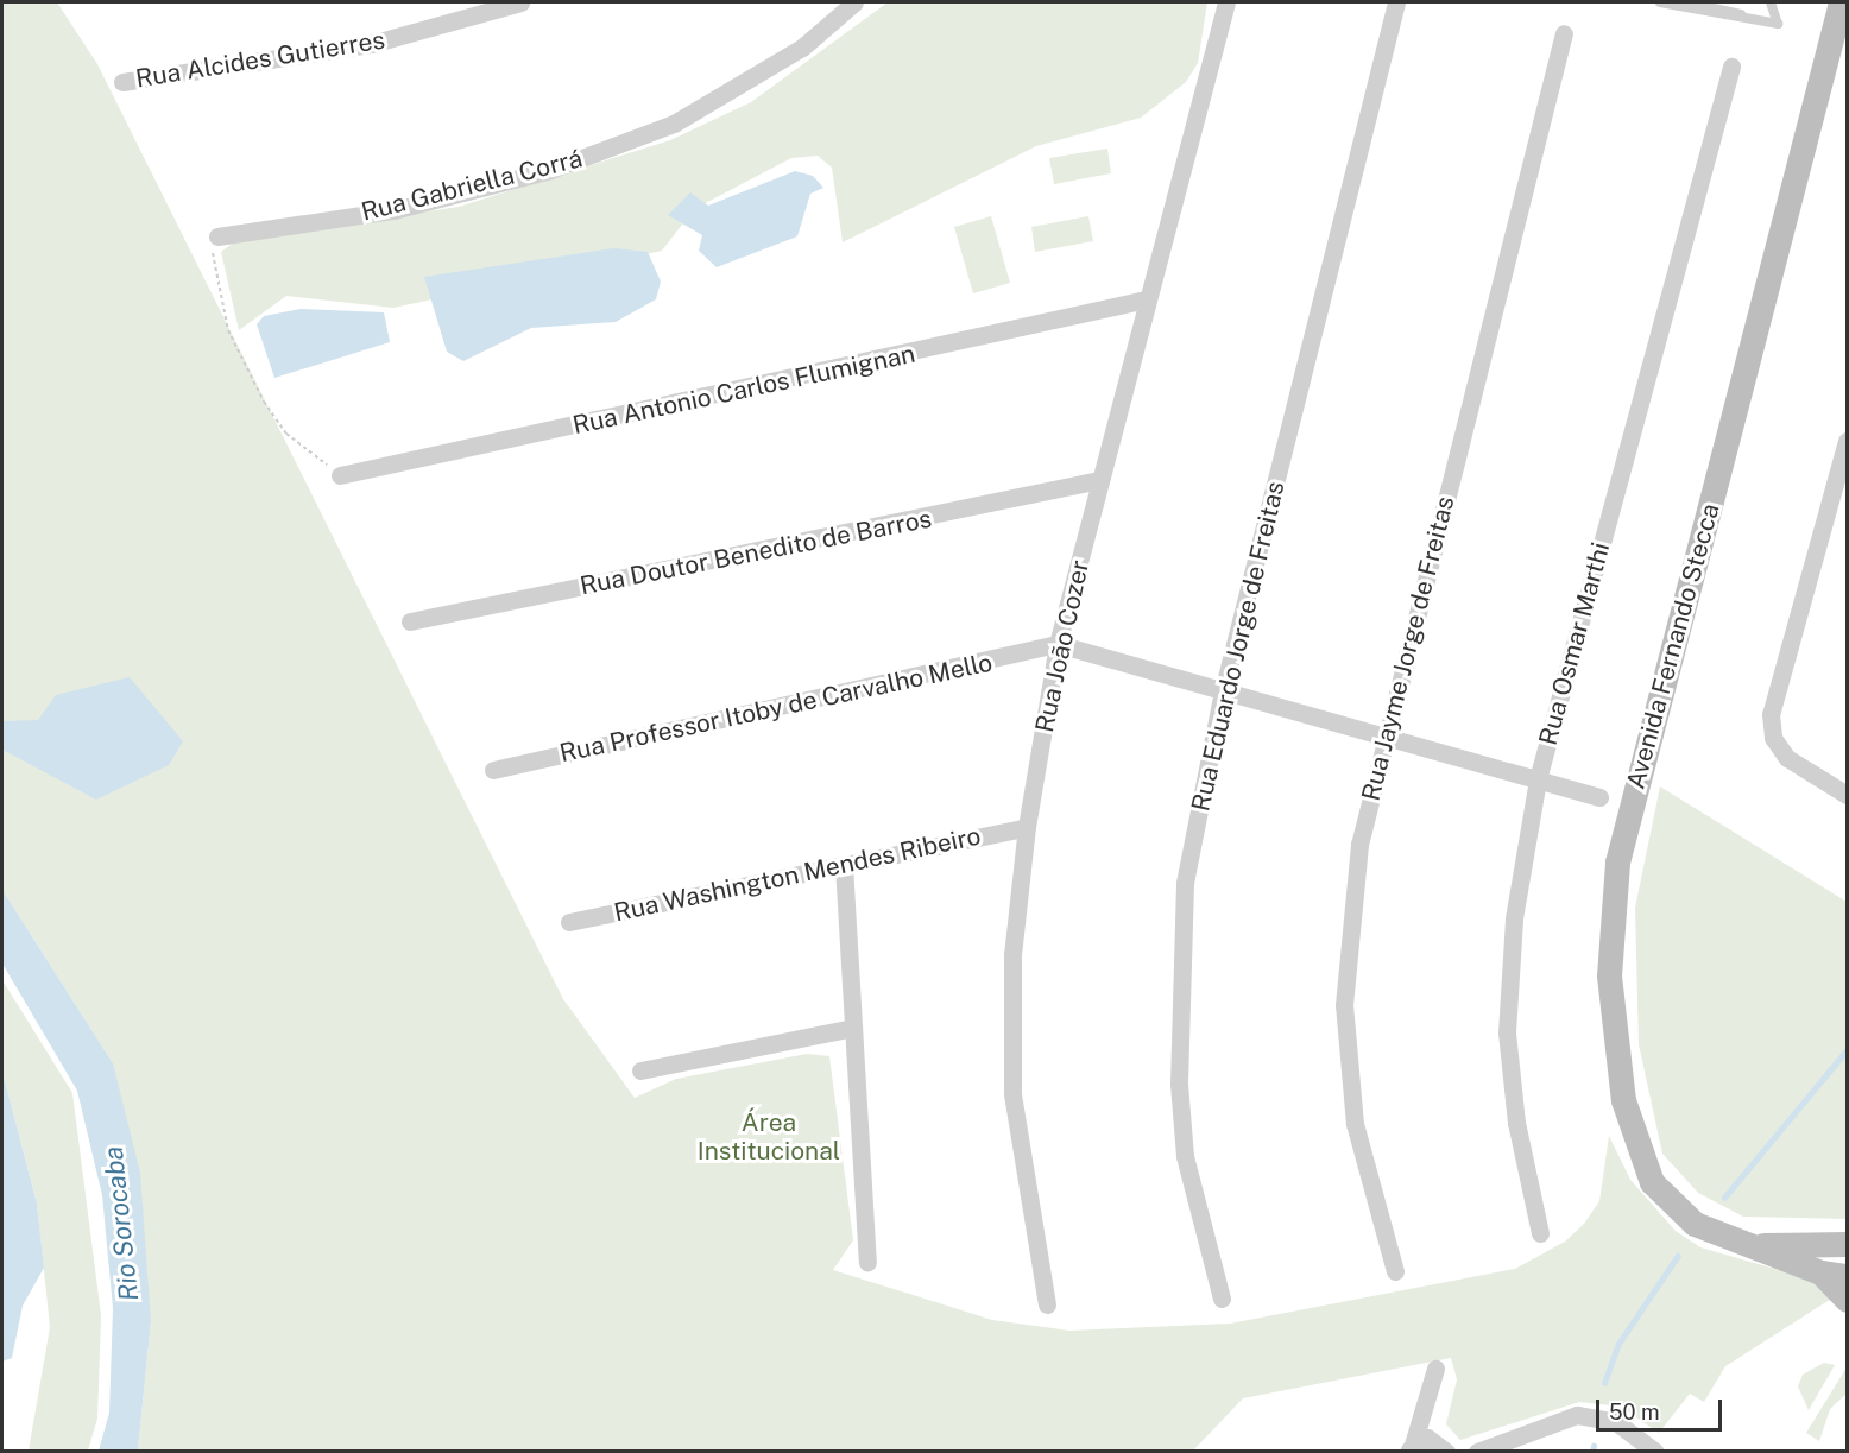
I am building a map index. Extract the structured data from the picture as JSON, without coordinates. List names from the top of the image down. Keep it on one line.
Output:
{"streets":{"street":["Rua Alcides Gutierres","Rua Gabriella Corrá","Rua Antonio Carlos Flumignan","Rua Doutor Benedito de Barros","Rua Osmar Marthi","Rua João Cozer","Rua Eduardo Jorge de Freitas","Avenida Fernando Stecca","Rua Jayme Jorge de Freitas","Rua Professor Itoby de Carvalho Mello","Rua Washington Mendes Ribeiro"]},"crossings":[["Rua Antonio Carlos Flumignan","Rua João Cozer"],["Rua Doutor Benedito de Barros","Rua João Cozer"],["Rua João Cozer","Rua Professor Itoby de Carvalho Mello"],["Rua João Cozer","Rua Washington Mendes Ribeiro"]],"water":["Rio Sorocaba"],"parks":["Área Institucional"],"scale_bar":"50 m"}
